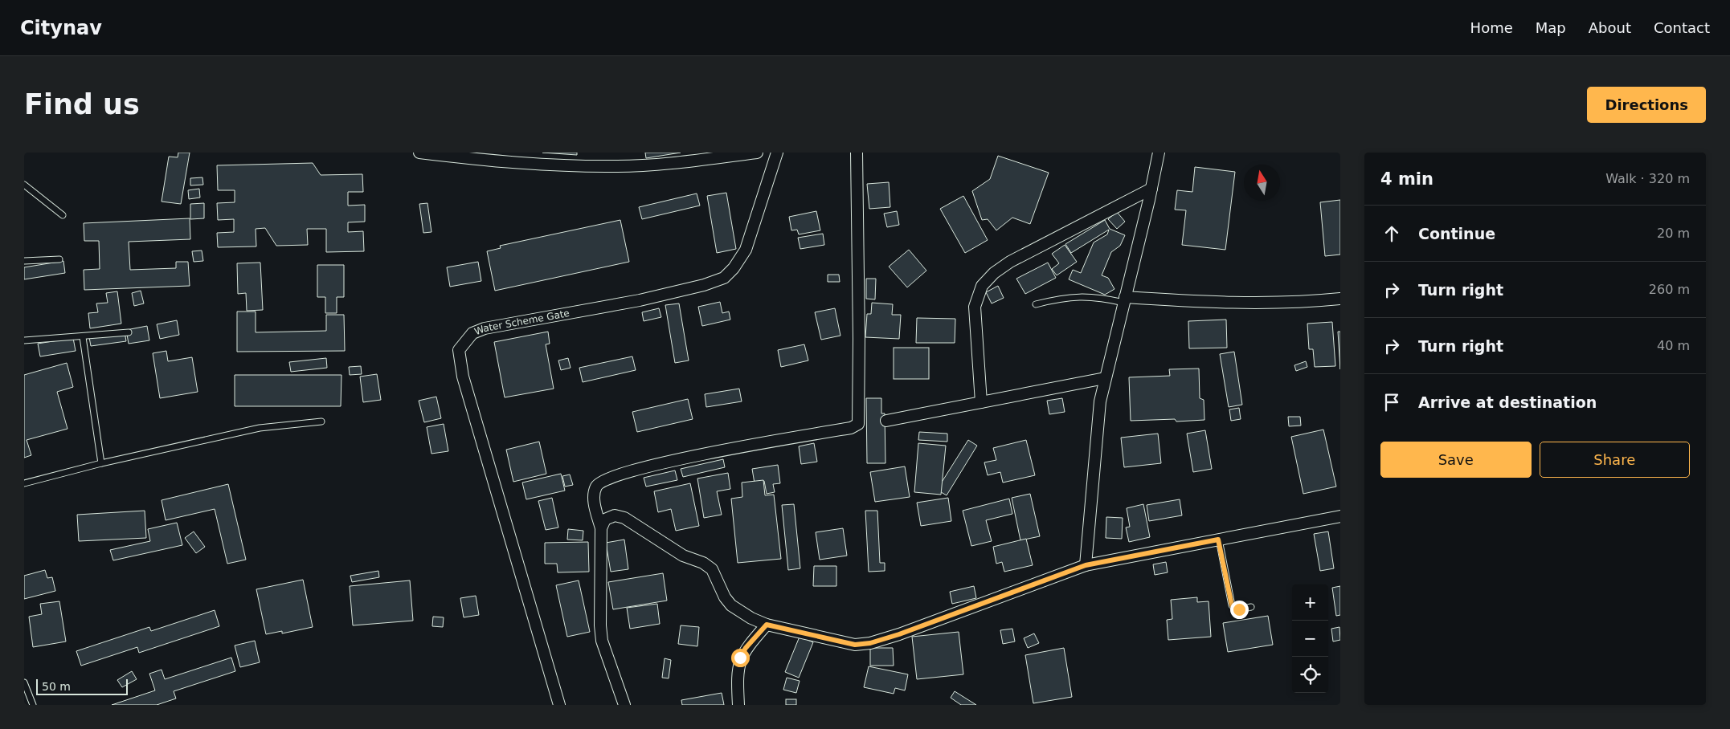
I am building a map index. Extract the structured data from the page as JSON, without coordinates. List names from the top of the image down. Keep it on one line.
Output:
{"streets":{"street":["Water Scheme Gate"]},"scale_bar":"50 m","north":"top","page":{"header":"Citynav","nav":["Home","Map","About","Contact"],"buttons":["Directions",["Save","Share"]],"title":"Find us","heading":["4 min","Walk · 320 m"],"list":[["Continue","20 m"],["Turn right","260 m"],["Turn right","40 m"],"Arrive at destination"],"map_buttons":["+","−"],"scale":"50 m"}}
